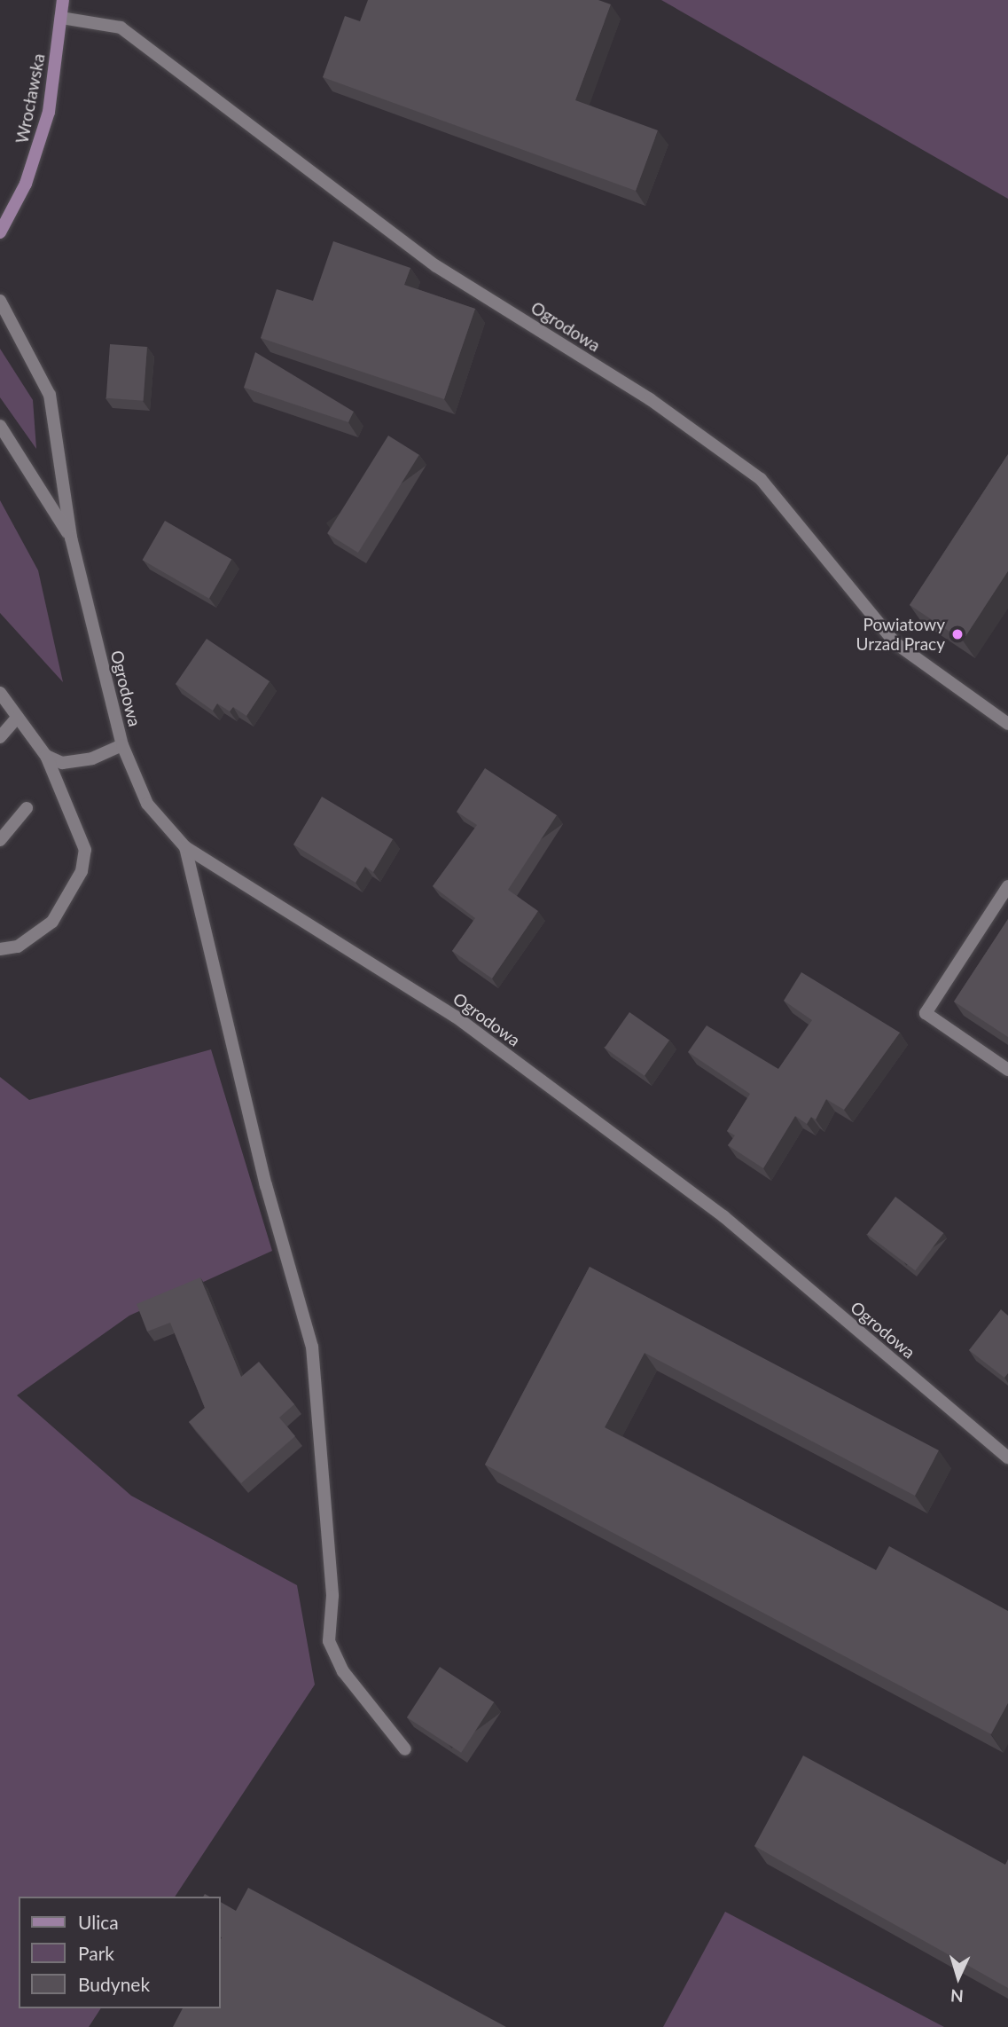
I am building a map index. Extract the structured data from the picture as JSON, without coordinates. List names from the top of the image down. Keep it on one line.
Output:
{"streets":{"main road":["Wrocławska"],"street":["Ogrodowa"]},"crossings":[["Wrocławska","Ogrodowa"]],"places":["Powiatowy Urzad Pracy"],"legend":["Ulica","Park","Budynek"],"north":"bottom"}
